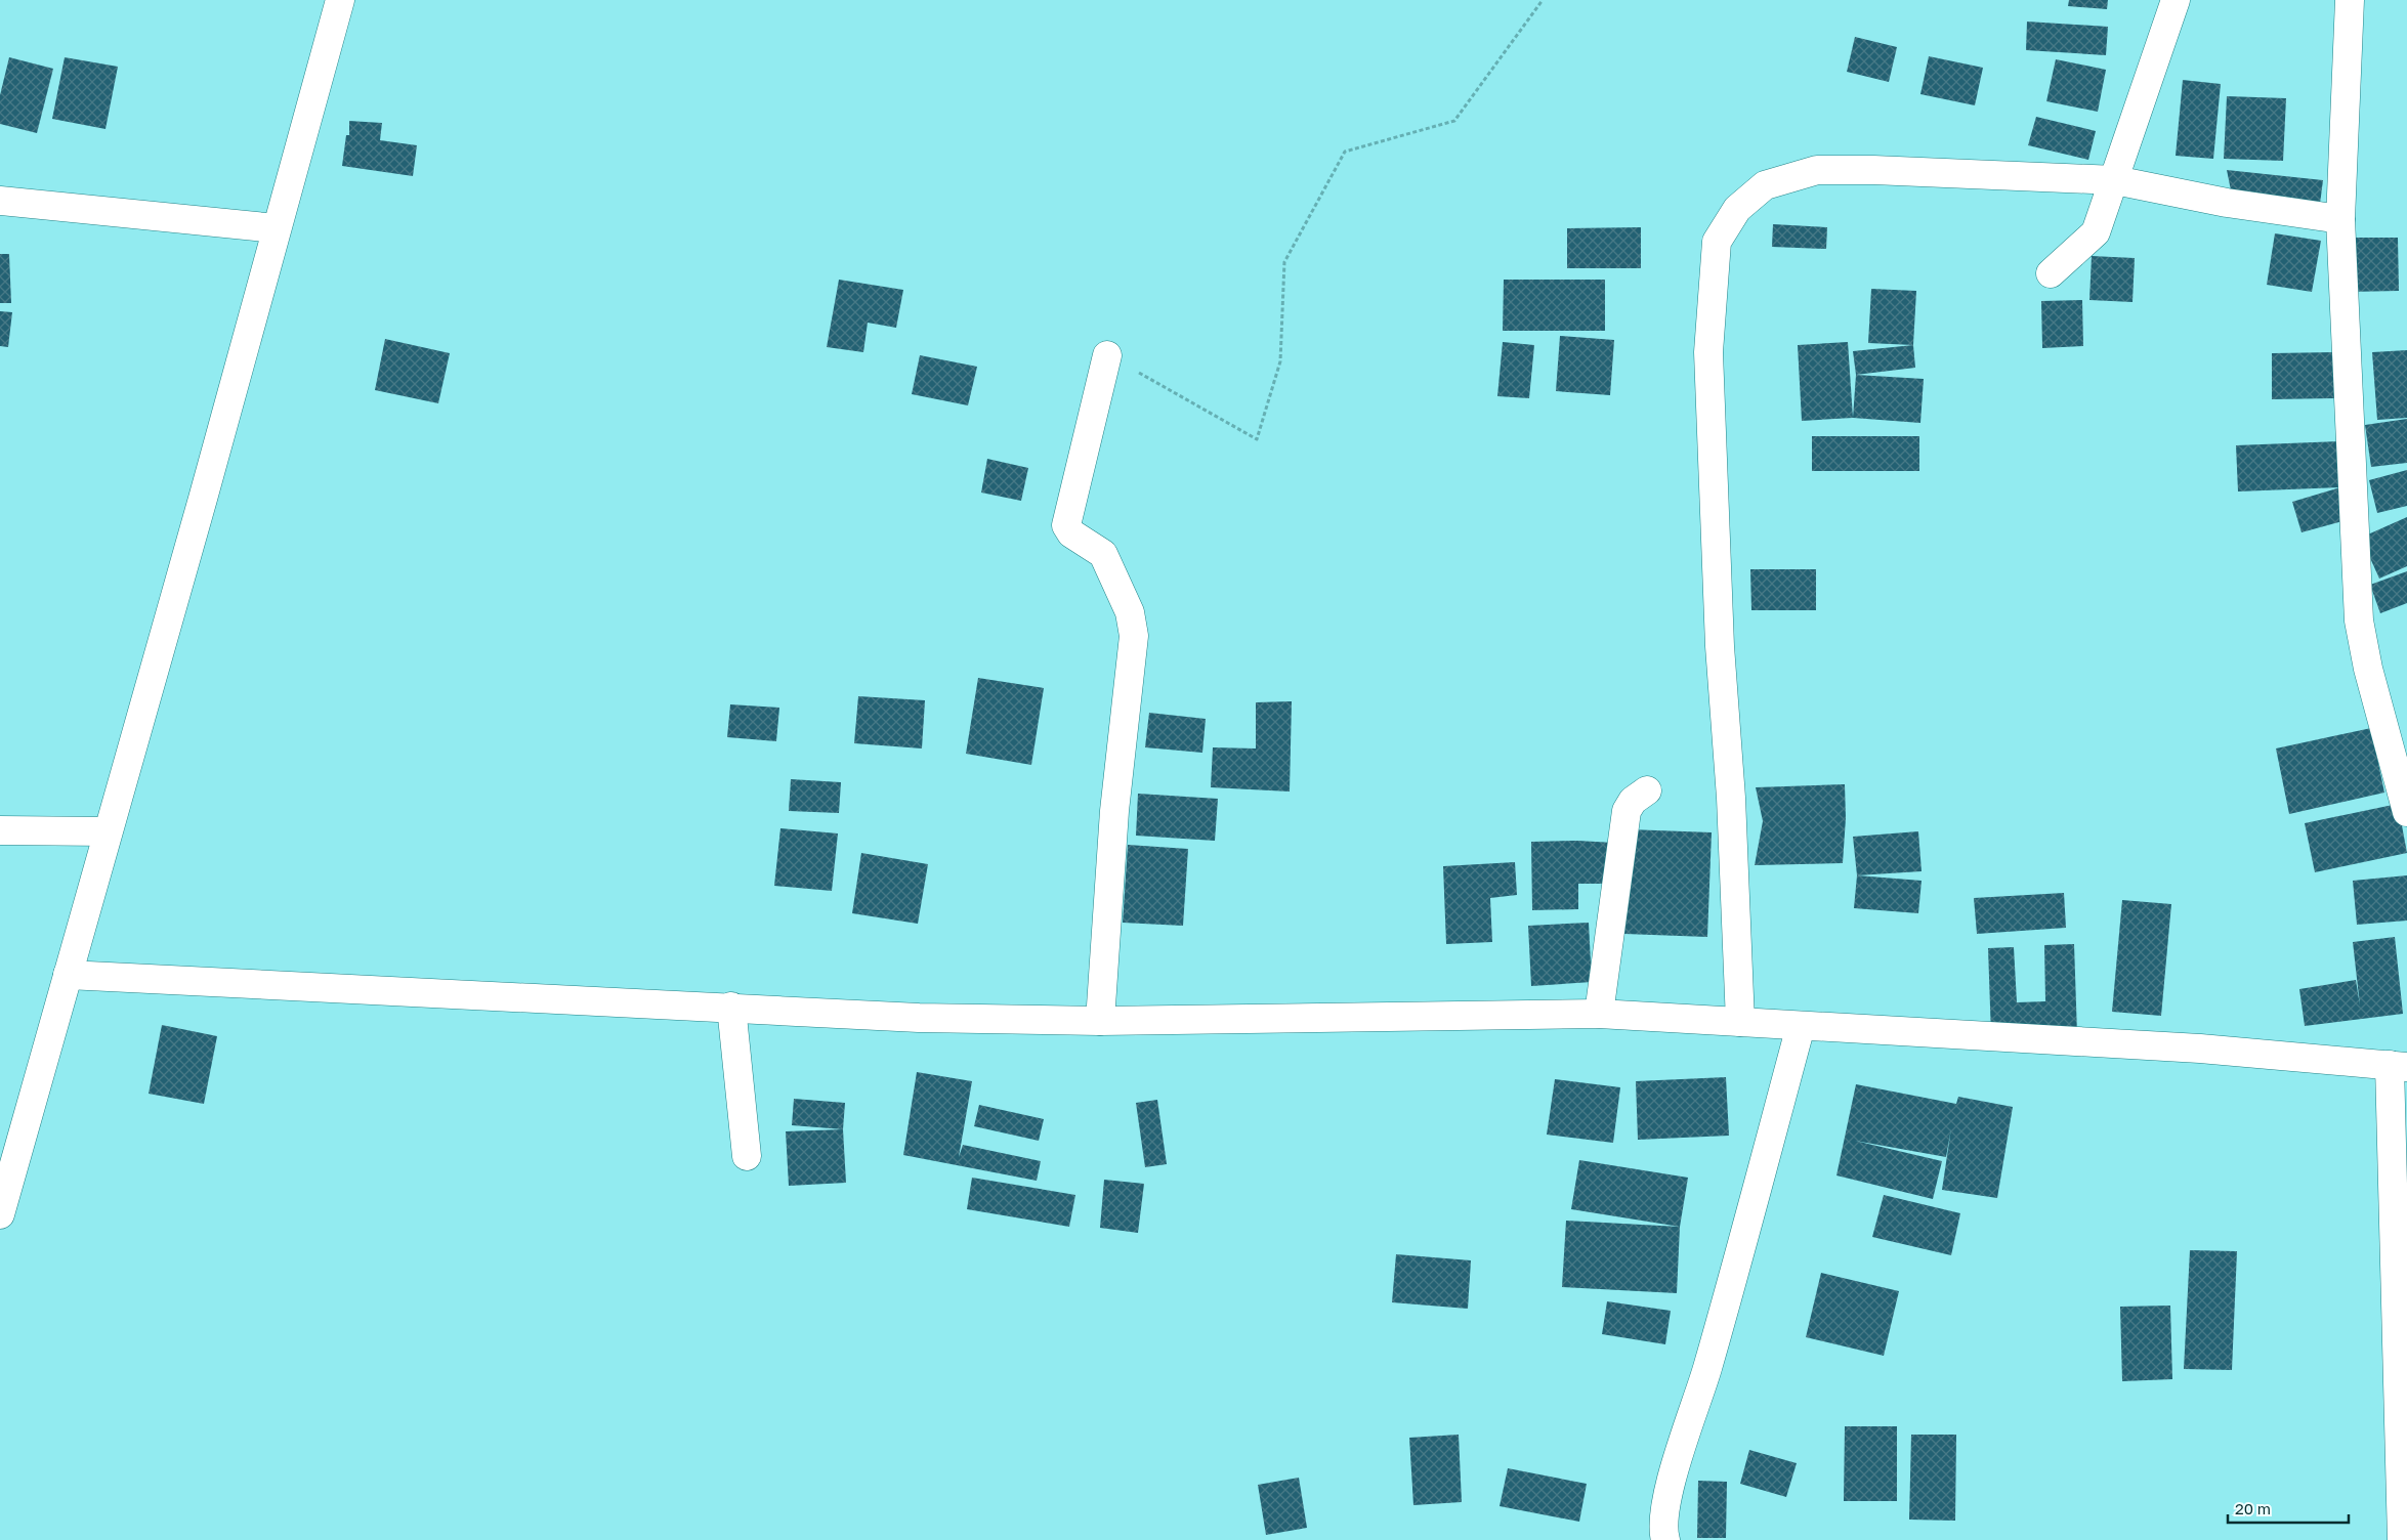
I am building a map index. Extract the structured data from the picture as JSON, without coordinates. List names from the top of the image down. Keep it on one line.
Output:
{"scale_bar":"20 m"}
